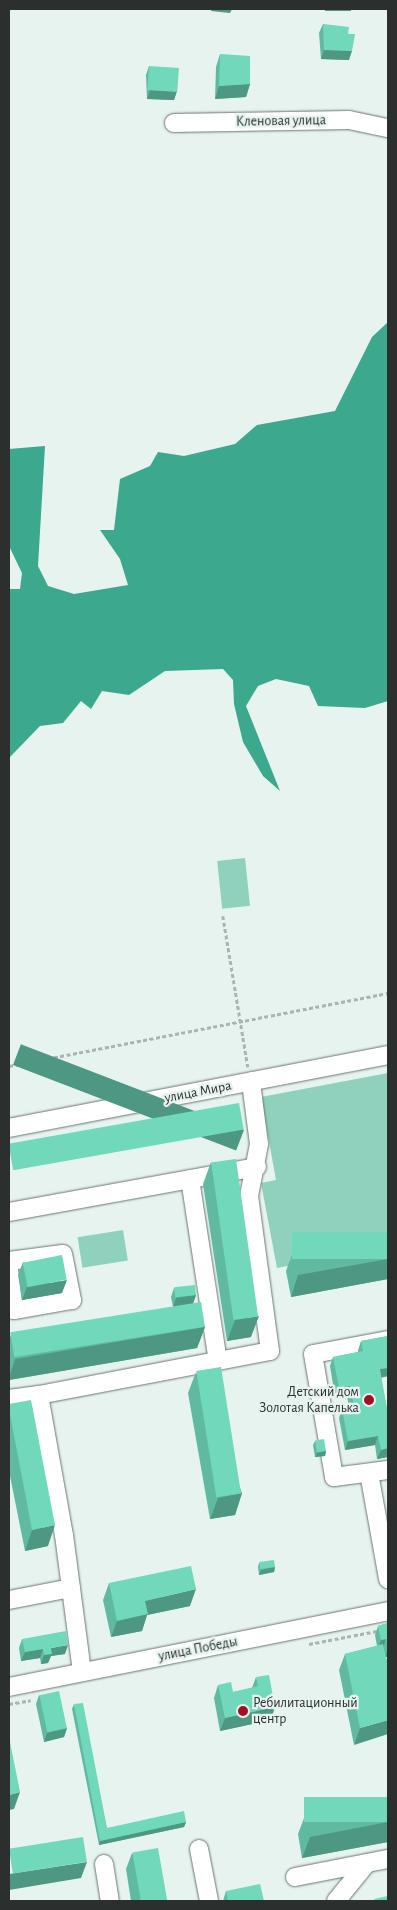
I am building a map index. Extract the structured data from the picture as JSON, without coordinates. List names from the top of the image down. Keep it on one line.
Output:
{"streets":{"street":["Кленовая улица","улица Мира","улица Победы"]},"places":["Детский дом Золотая Капелька","Ребилитационный центр"]}
